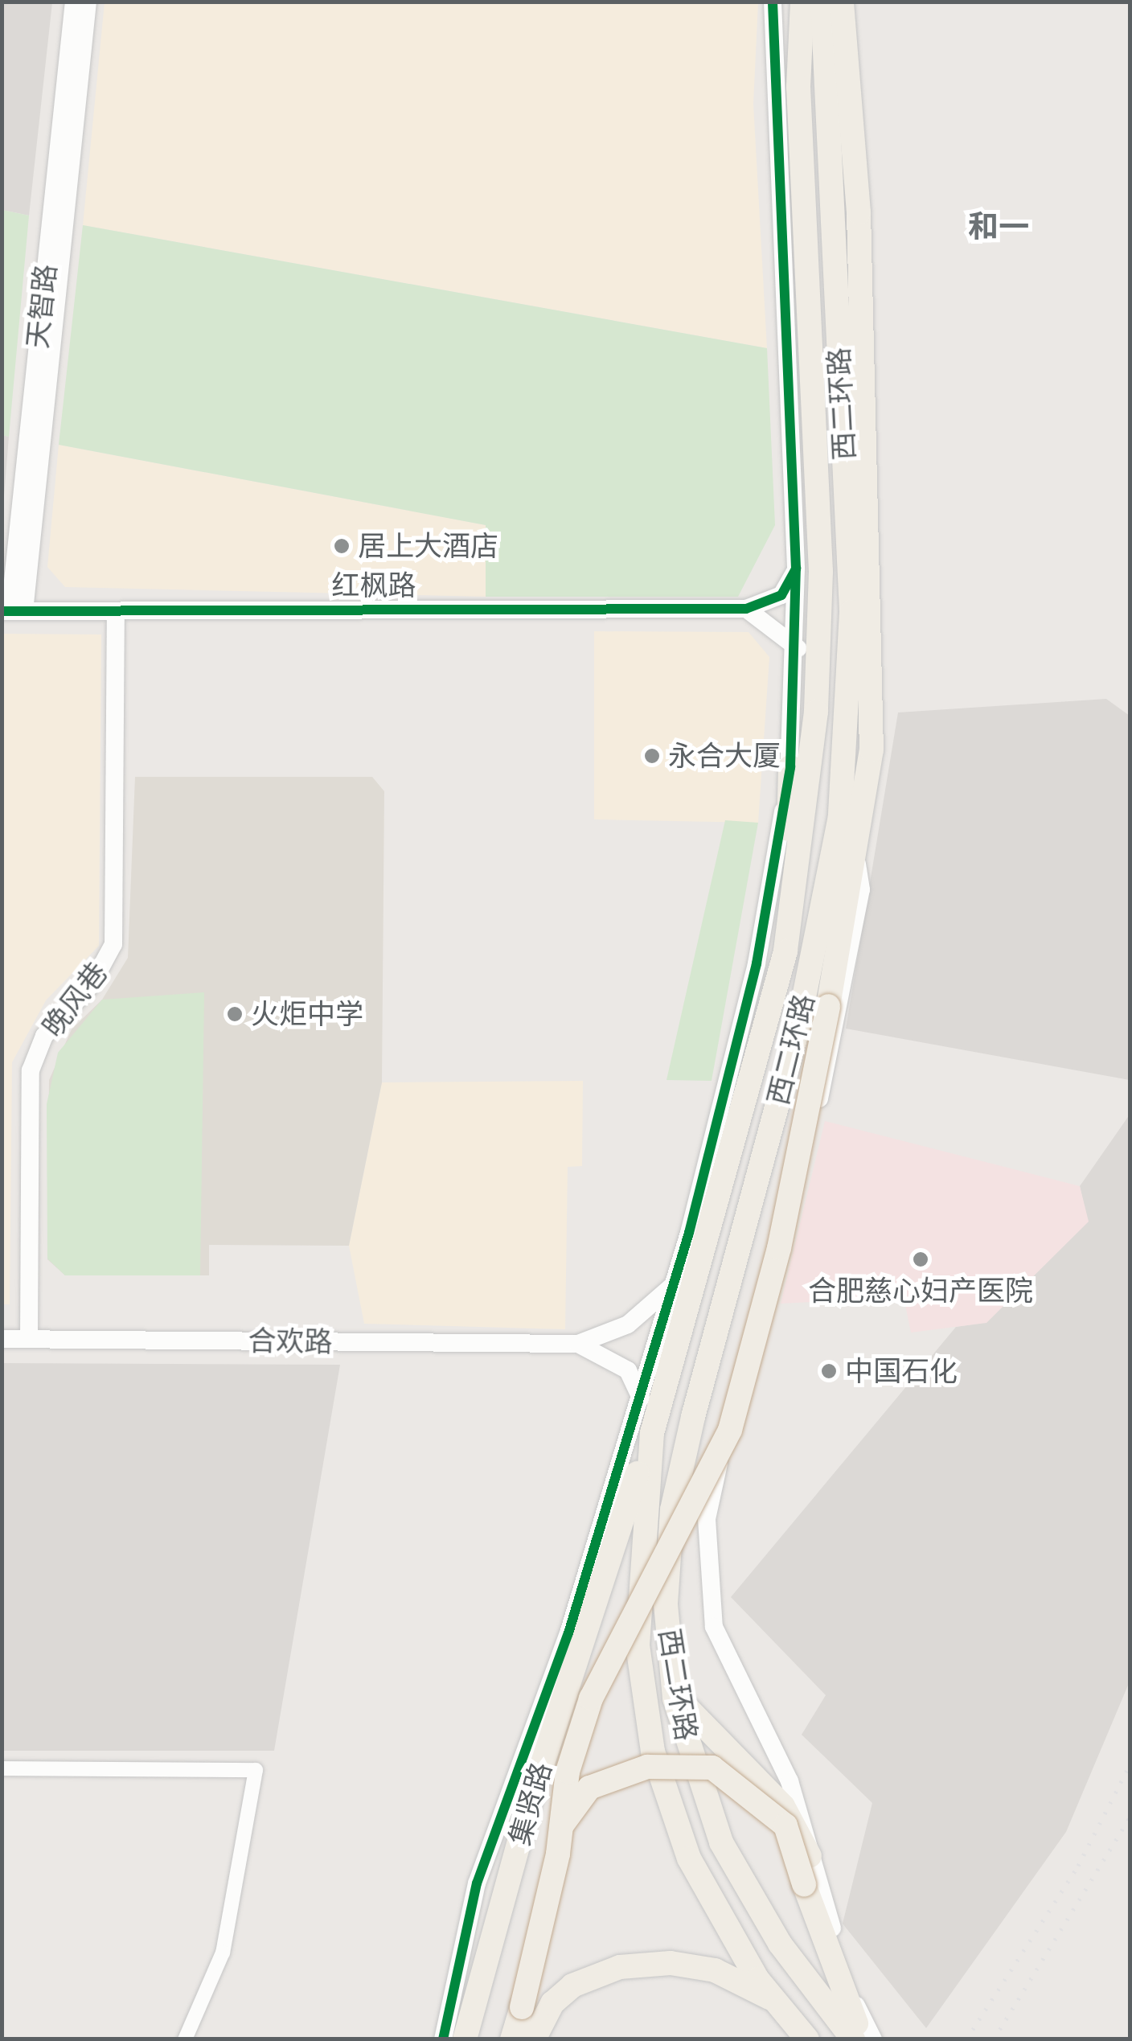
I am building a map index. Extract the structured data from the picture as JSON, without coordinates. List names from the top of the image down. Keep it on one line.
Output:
{"streets":{"highway":["西二环路","集贤路"],"street":["天智路","红枫路","晚风巷","合欢路"]},"crossings":[["天智路","红枫路"],["西二环路","集贤路"],["红枫路","晚风巷"],["晚风巷","合欢路"]],"districts":["和一"],"places":["居上大酒店","永合大厦","火炬中学","合肥慈心妇产医院","中国石化"]}
